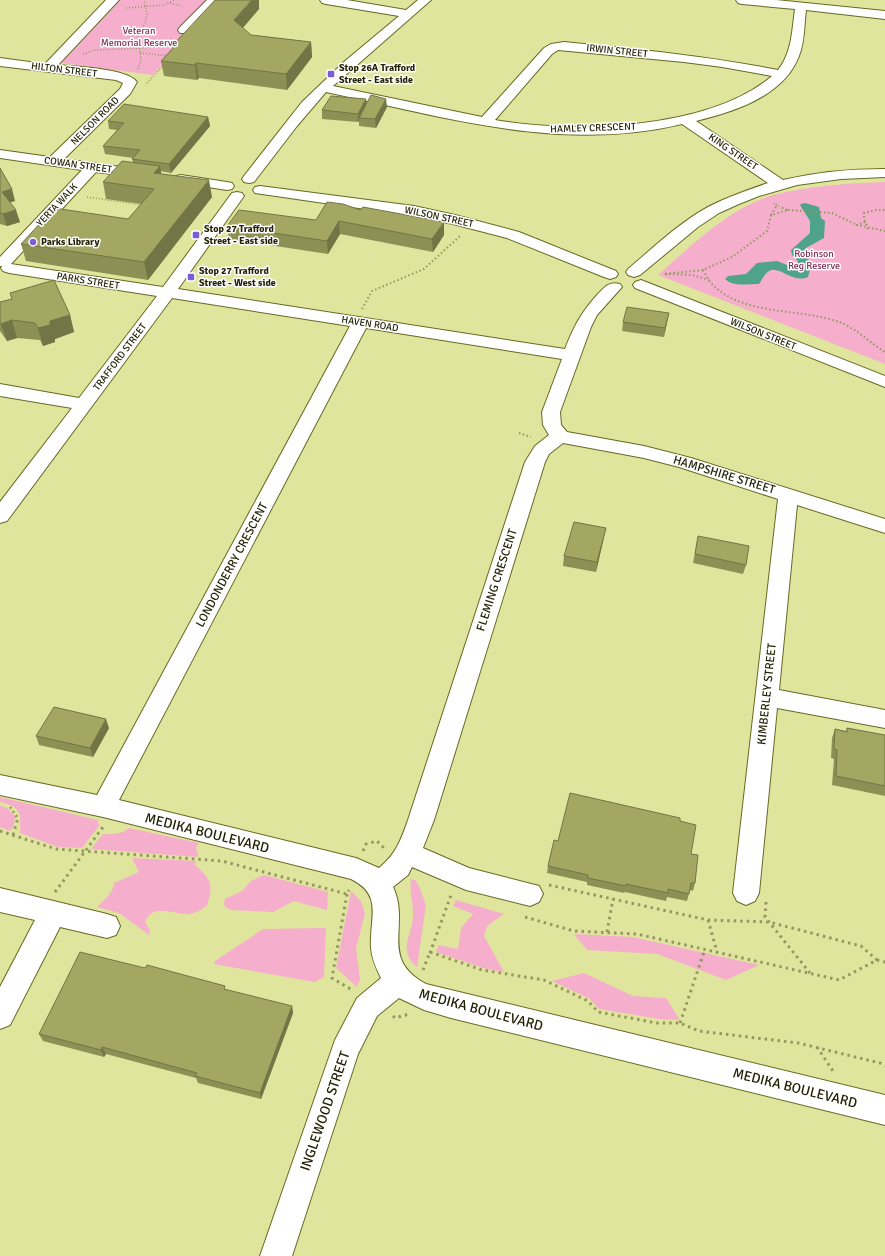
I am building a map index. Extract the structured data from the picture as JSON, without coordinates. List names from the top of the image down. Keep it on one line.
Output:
{"streets":{"street":["IRWIN STREET","HILTON STREET","NELSON ROAD","HAMLEY CRESCENT","KING STREET","COWAN STREET","YERTA WALK","WILSON STREET","PARKS STREET","HAVEN ROAD","TRAFFORD STREET","HAMPSHIRE STREET","LONDONDERRY CRESCENT","FLEMING CRESCENT","KIMBERLEY STREET","MEDIKA BOULEVARD","INGLEWOOD STREET"]},"crossings":[["IRWIN STREET","HAMLEY CRESCENT"],["HILTON STREET","NELSON ROAD"],["NELSON ROAD","COWAN STREET"],["HAMLEY CRESCENT","KING STREET"],["COWAN STREET","YERTA WALK"],["COWAN STREET","TRAFFORD STREET"],["YERTA WALK","PARKS STREET"],["PARKS STREET","HAVEN ROAD"],["PARKS STREET","TRAFFORD STREET"],["HAVEN ROAD","TRAFFORD STREET"],["HAVEN ROAD","LONDONDERRY CRESCENT"],["HAMPSHIRE STREET","FLEMING CRESCENT"],["HAMPSHIRE STREET","KIMBERLEY STREET"],["LONDONDERRY CRESCENT","MEDIKA BOULEVARD"],["FLEMING CRESCENT","MEDIKA BOULEVARD"],["MEDIKA BOULEVARD","INGLEWOOD STREET"]],"parks":["Veteran Memorial Reserve","Robinson Reg Reserve"],"places":{"transit":["Stop 26A Trafford Street - East side","Stop 27 Trafford Street - East side","Stop 27 Trafford Street - West side"],"other":["Parks Library"]}}
